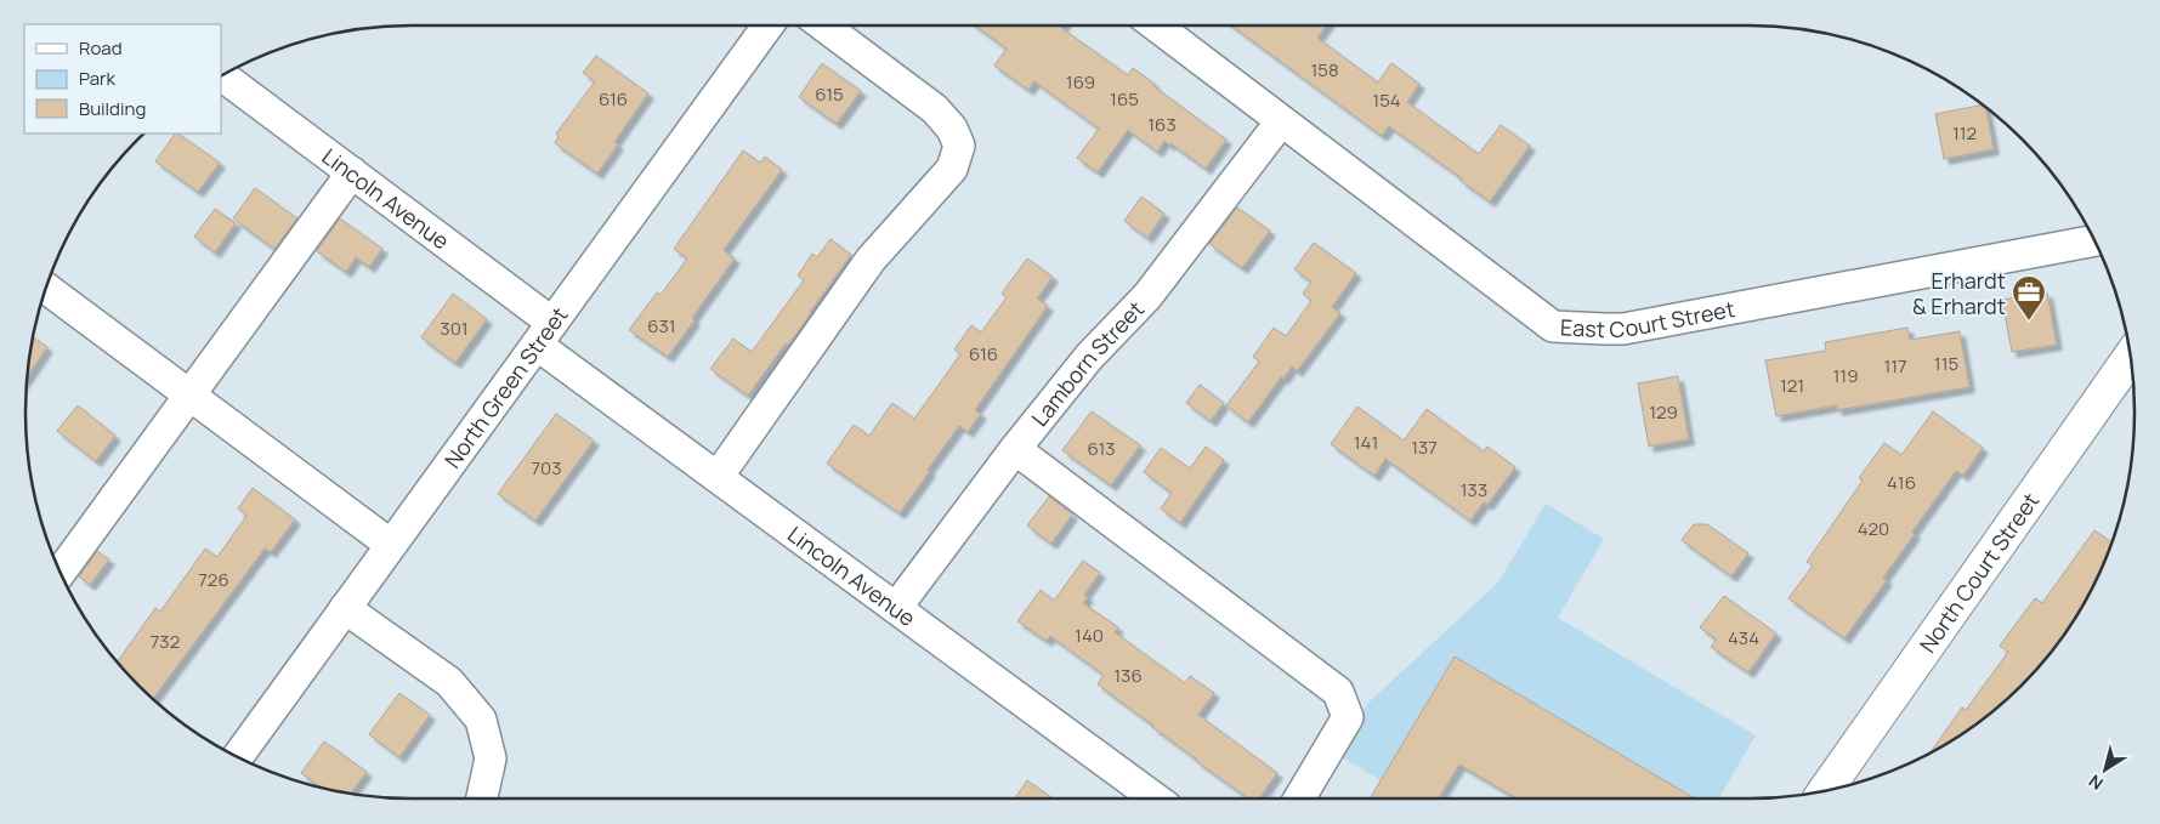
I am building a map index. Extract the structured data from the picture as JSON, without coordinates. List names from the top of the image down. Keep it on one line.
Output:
{"streets":{"main road":["North Court Street"],"street":["Lincoln Avenue","East Court Street","Lamborn Street","North Green Street"]},"crossings":[["Lincoln Avenue","Lamborn Street"],["Lincoln Avenue","North Green Street"],["East Court Street","Lamborn Street"]],"places":{"office":["Erhardt & Erhardt"]},"house_numbers":["158","169","615","616","165","154","163","112","631","301","616","115","117","119","121","129","141","137","613","703","416","133","420","726","140","434","732","136"],"legend":["Road","Park","Building"],"north":"bottom left"}
